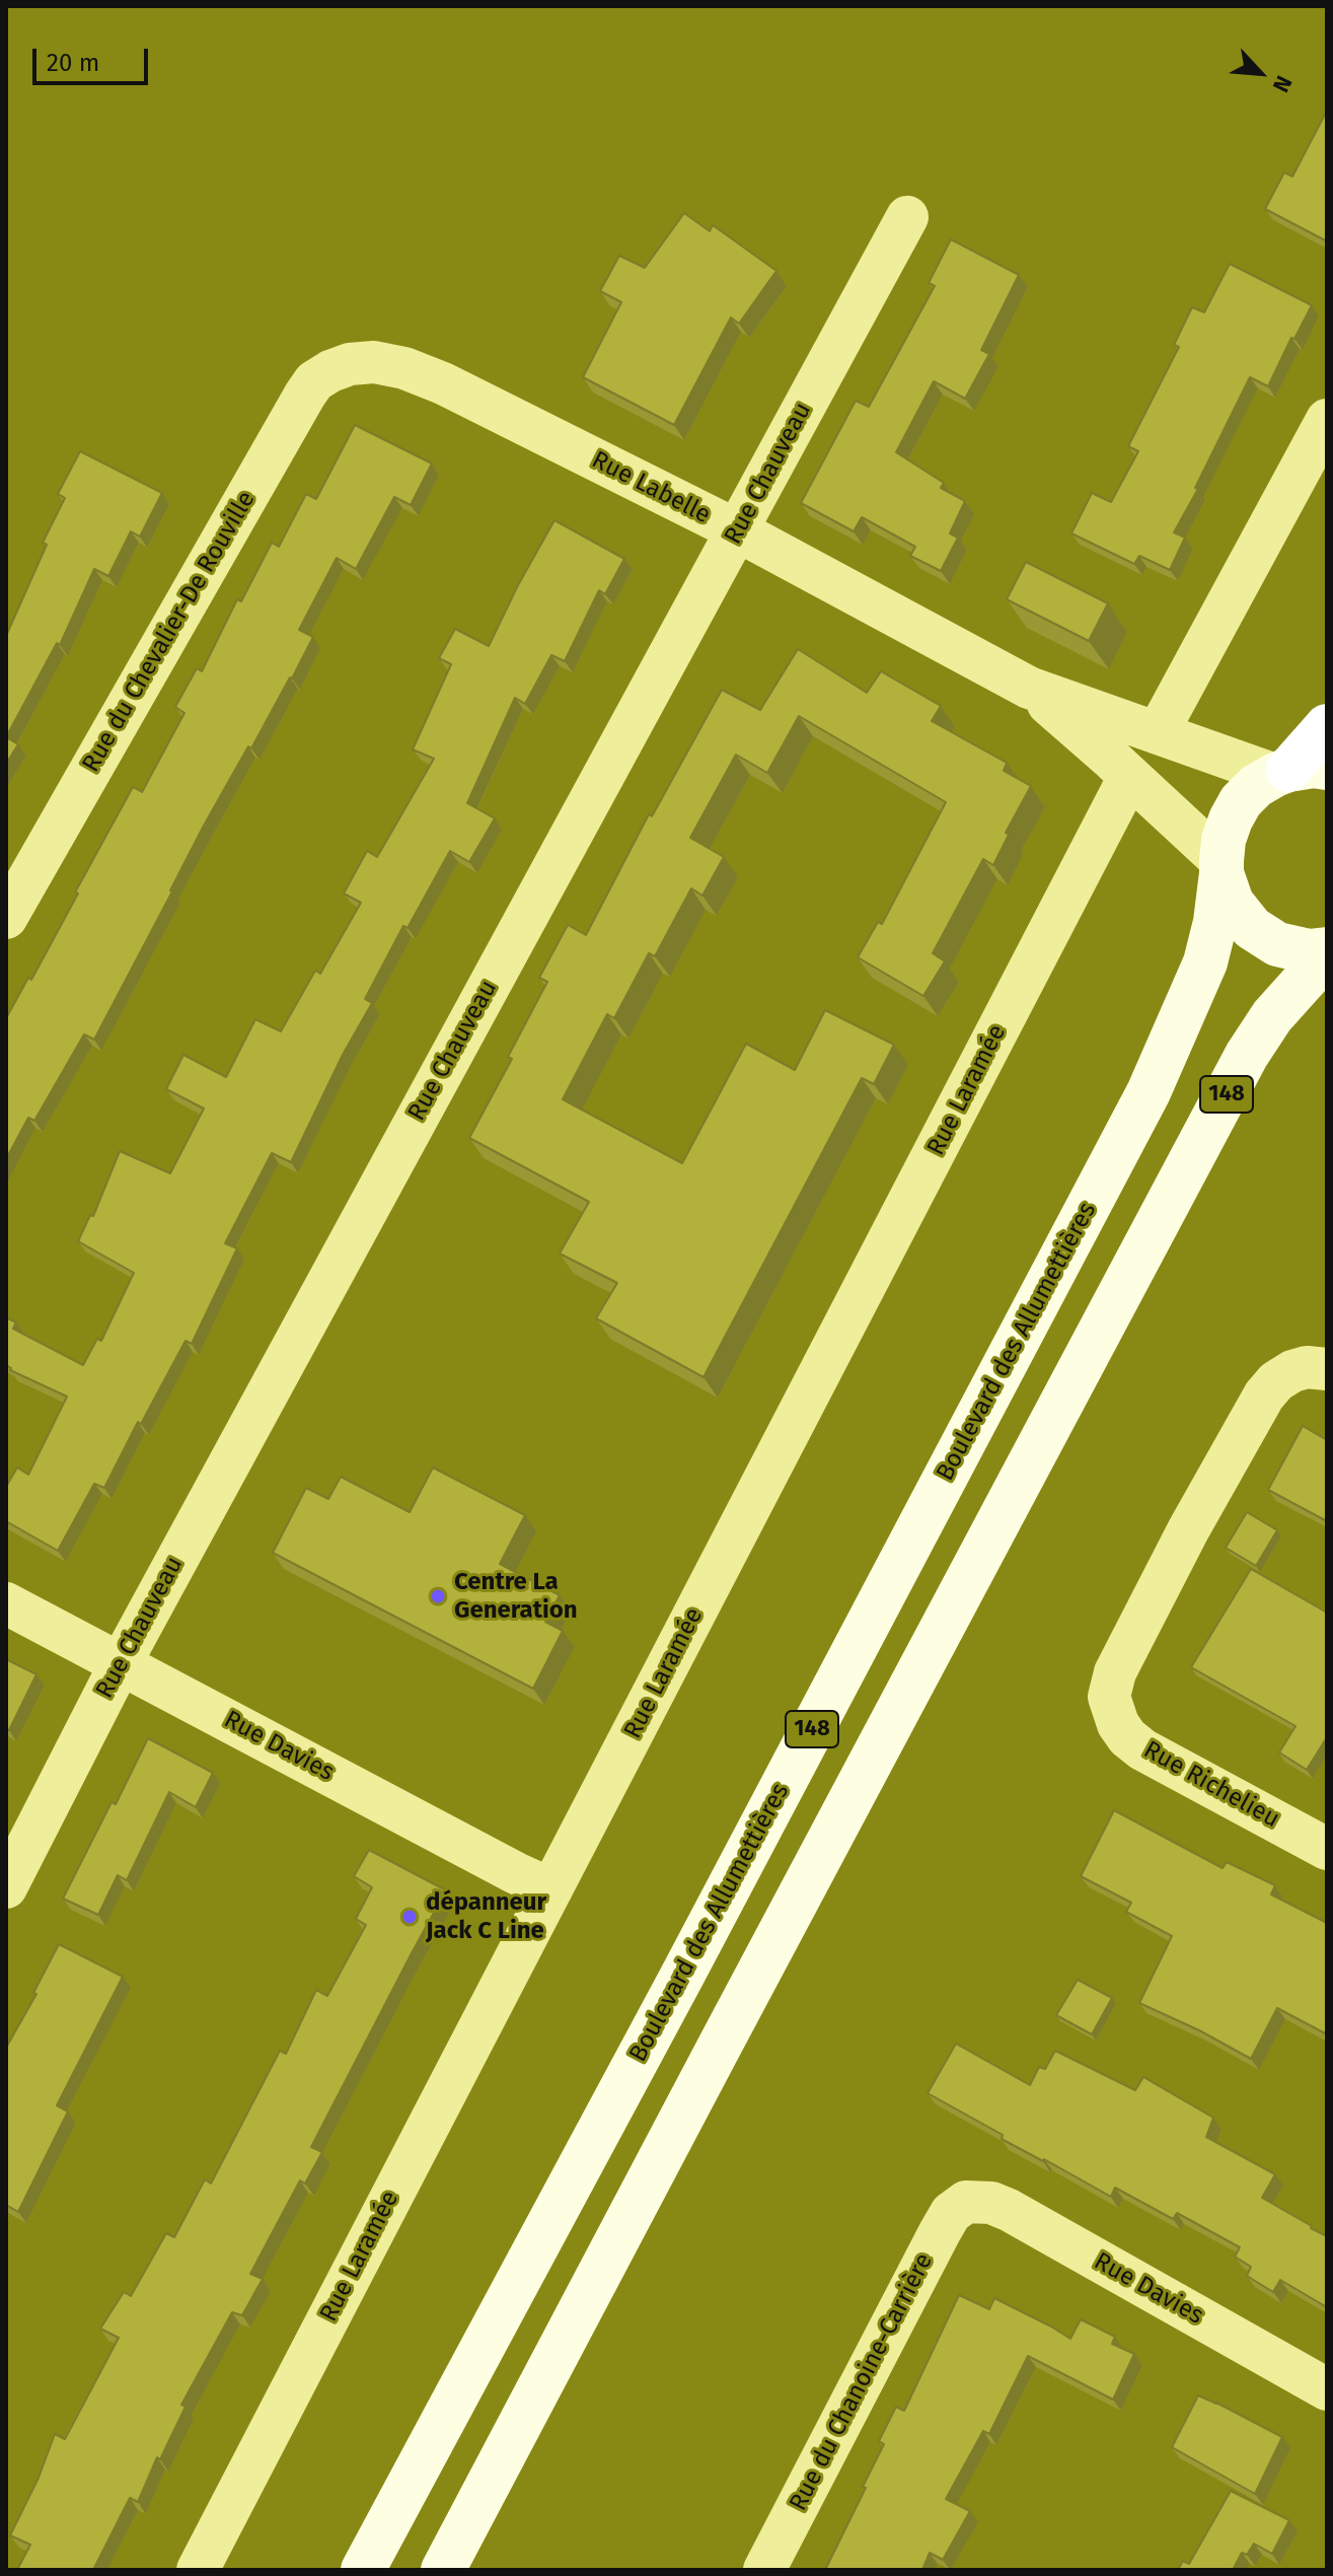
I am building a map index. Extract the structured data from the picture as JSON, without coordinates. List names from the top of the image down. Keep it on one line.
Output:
{"streets":{"main road":["148","Boulevard des Allumettières"],"street":["Rue Chauveau","Rue Labelle","Rue du Chevalier-De Rouville","Rue Laramée","Rue Davies","Rue Richelieu","Rue du Chanoine-Carrière"]},"crossings":[["Rue Chauveau","Rue Labelle"],["Rue Chauveau","Rue Davies"],["Rue Labelle","Rue du Chevalier-De Rouville"],["Rue Labelle","Rue Laramée"],["Rue Labelle","Boulevard des Allumettières"],["Rue Laramée","Rue Davies"],["Rue Davies","Rue du Chanoine-Carrière"]],"places":["Centre La Generation","dépanneur Jack C Line"],"scale_bar":"20 m","north":"bottom right"}
